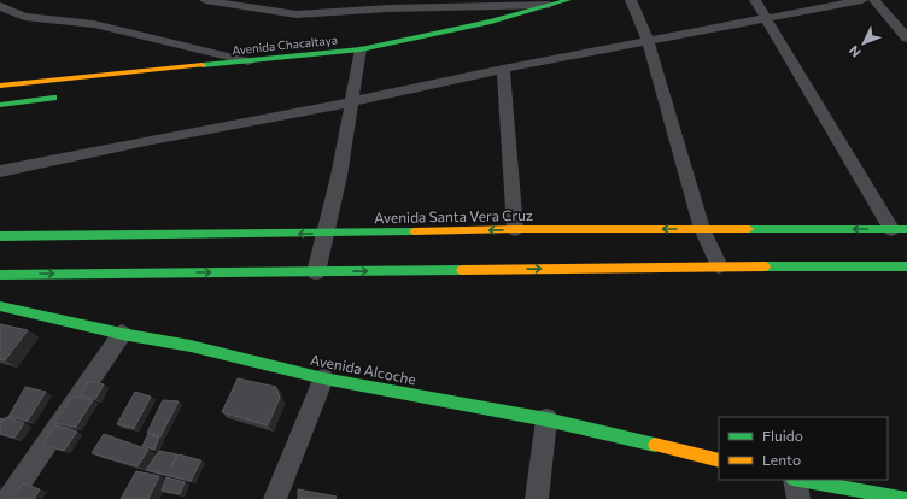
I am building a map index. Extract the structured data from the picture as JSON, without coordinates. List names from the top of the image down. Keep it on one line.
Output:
{"streets":{"street":["Avenida Chacaltaya","Avenida Santa Vera Cruz","Avenida Alcoche"]},"legend":["Fluido","Lento"],"north":"bottom left"}
